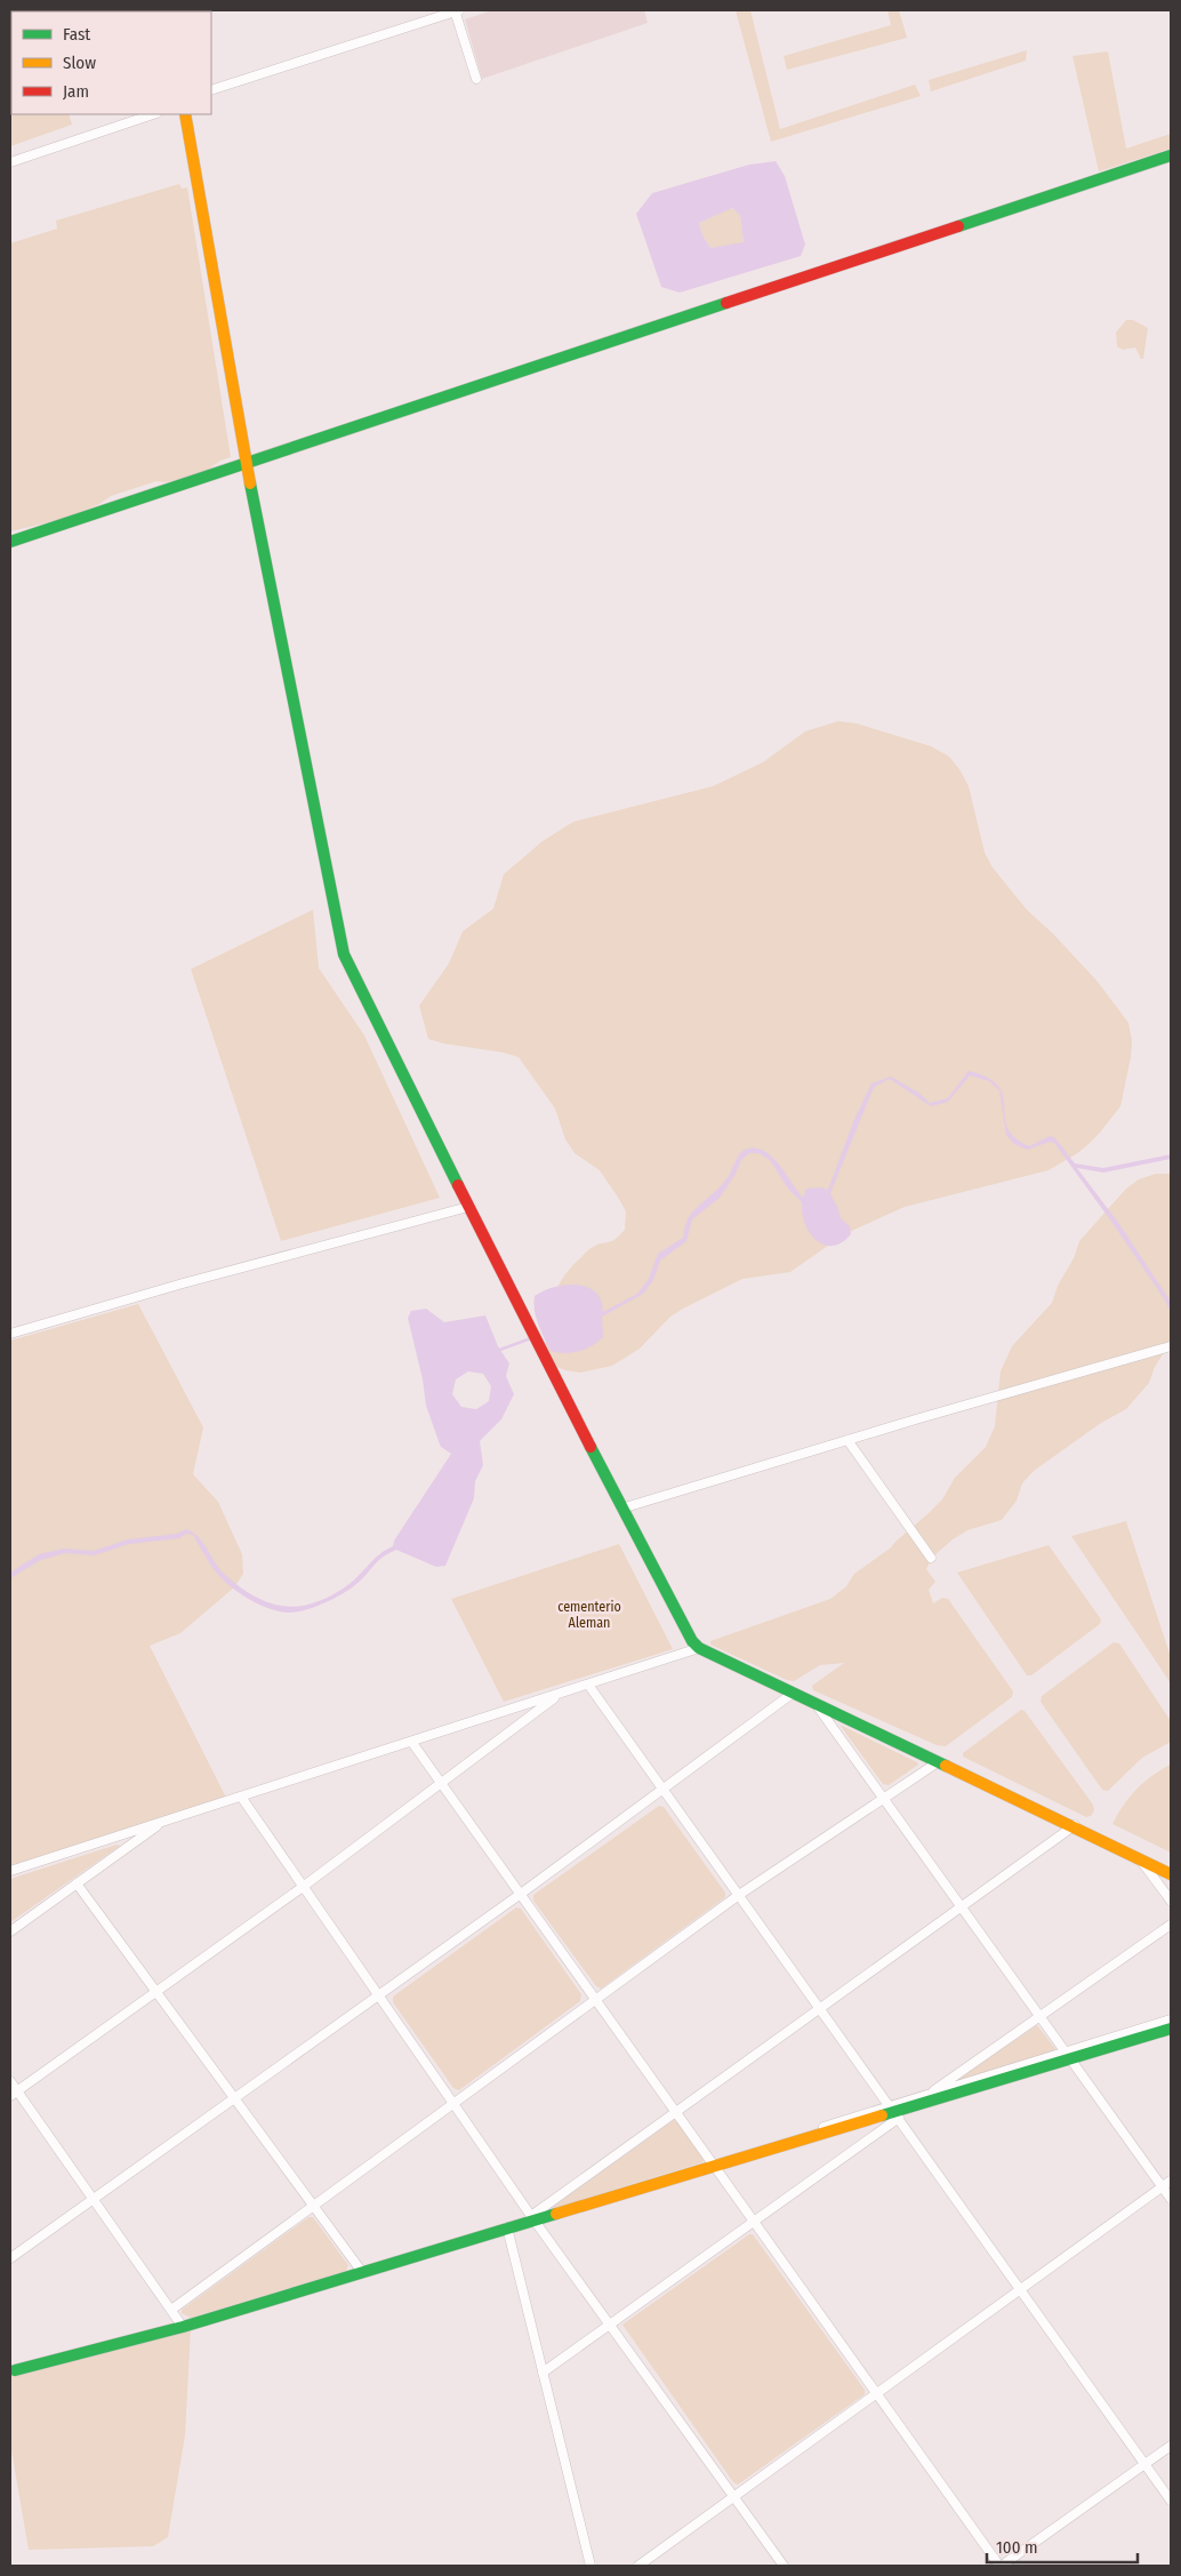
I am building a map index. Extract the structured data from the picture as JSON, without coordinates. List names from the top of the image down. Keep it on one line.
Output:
{"parks":["cementerio Aleman"],"legend":["Fast","Slow","Jam"],"scale_bar":"100 m"}
